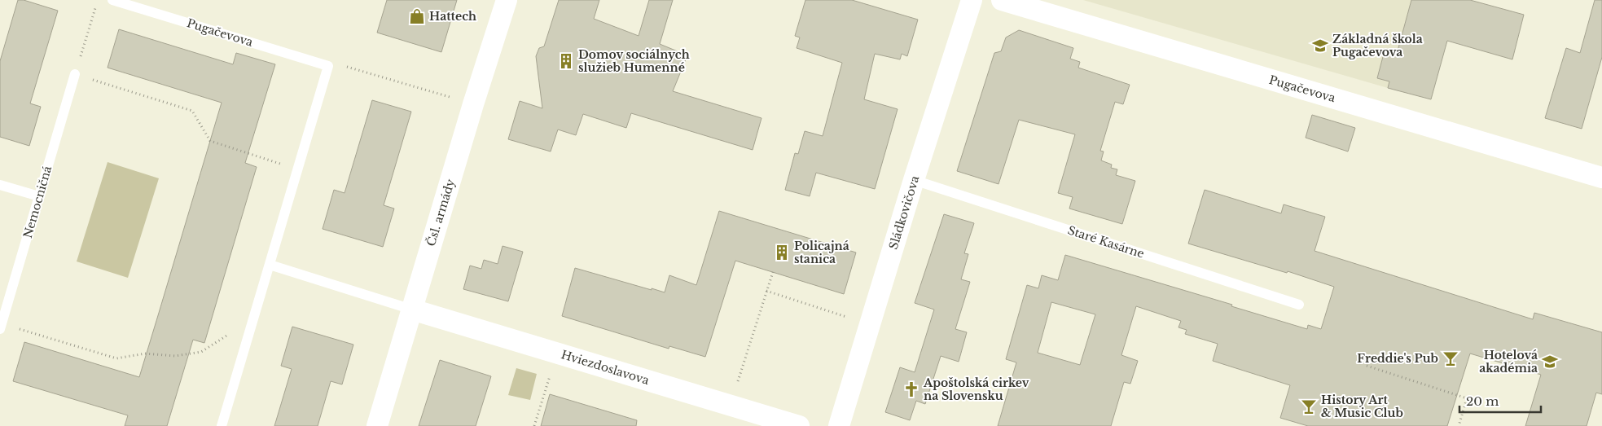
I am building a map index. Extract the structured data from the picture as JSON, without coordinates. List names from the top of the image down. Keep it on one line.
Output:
{"streets":{"street":["Pugačevova","Čsl. armády","Sládkovičova","Hviezdoslavova"],"lane":["Nemocničná","Staré Kasárne"]},"crossings":[["Čsl. armády","Hviezdoslavova"],["Sládkovičova","Staré Kasárne"]],"places":{"shop":["Hattech"],"school or university":["Základná škola Pugačevova","Hotelová akadémia"],"building":["Domov sociálnych služieb Humenné","Policajná stanica"],"bar":["Freddie's Pub","History Art & Music Club"],"church":["Apoštolská cirkev na Slovensku"]},"scale_bar":"20 m"}
